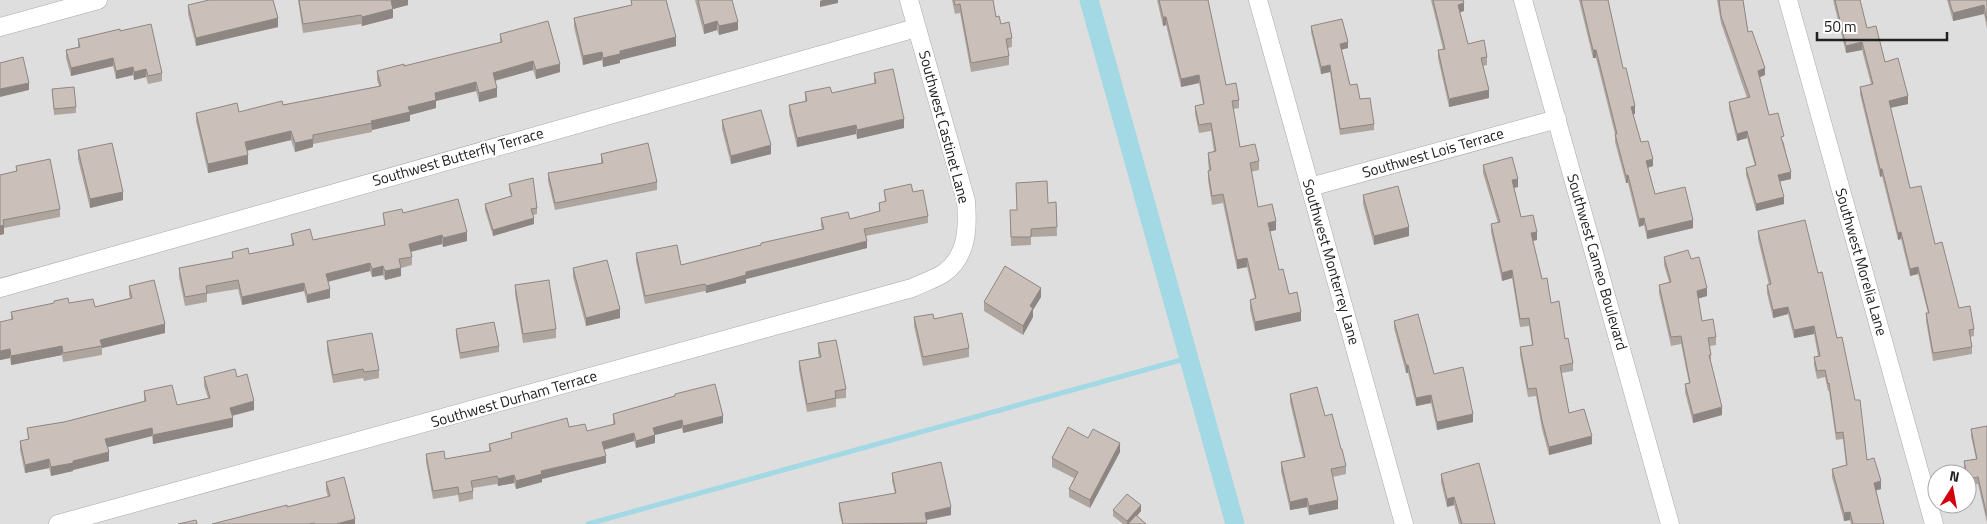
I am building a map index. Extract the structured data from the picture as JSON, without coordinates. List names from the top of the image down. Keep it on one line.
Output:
{"streets":{"street":["Southwest Castinet Lane","Southwest Lois Terrace","Southwest Butterfly Terrace","Southwest Monterrey Lane","Southwest Cameo Boulevard","Southwest Morelia Lane","Southwest Durham Terrace"]},"crossings":[["Southwest Castinet Lane","Southwest Butterfly Terrace"],["Southwest Castinet Lane","Southwest Durham Terrace"],["Southwest Lois Terrace","Southwest Monterrey Lane"],["Southwest Lois Terrace","Southwest Cameo Boulevard"]],"scale_bar":"50 m","north":"top"}
